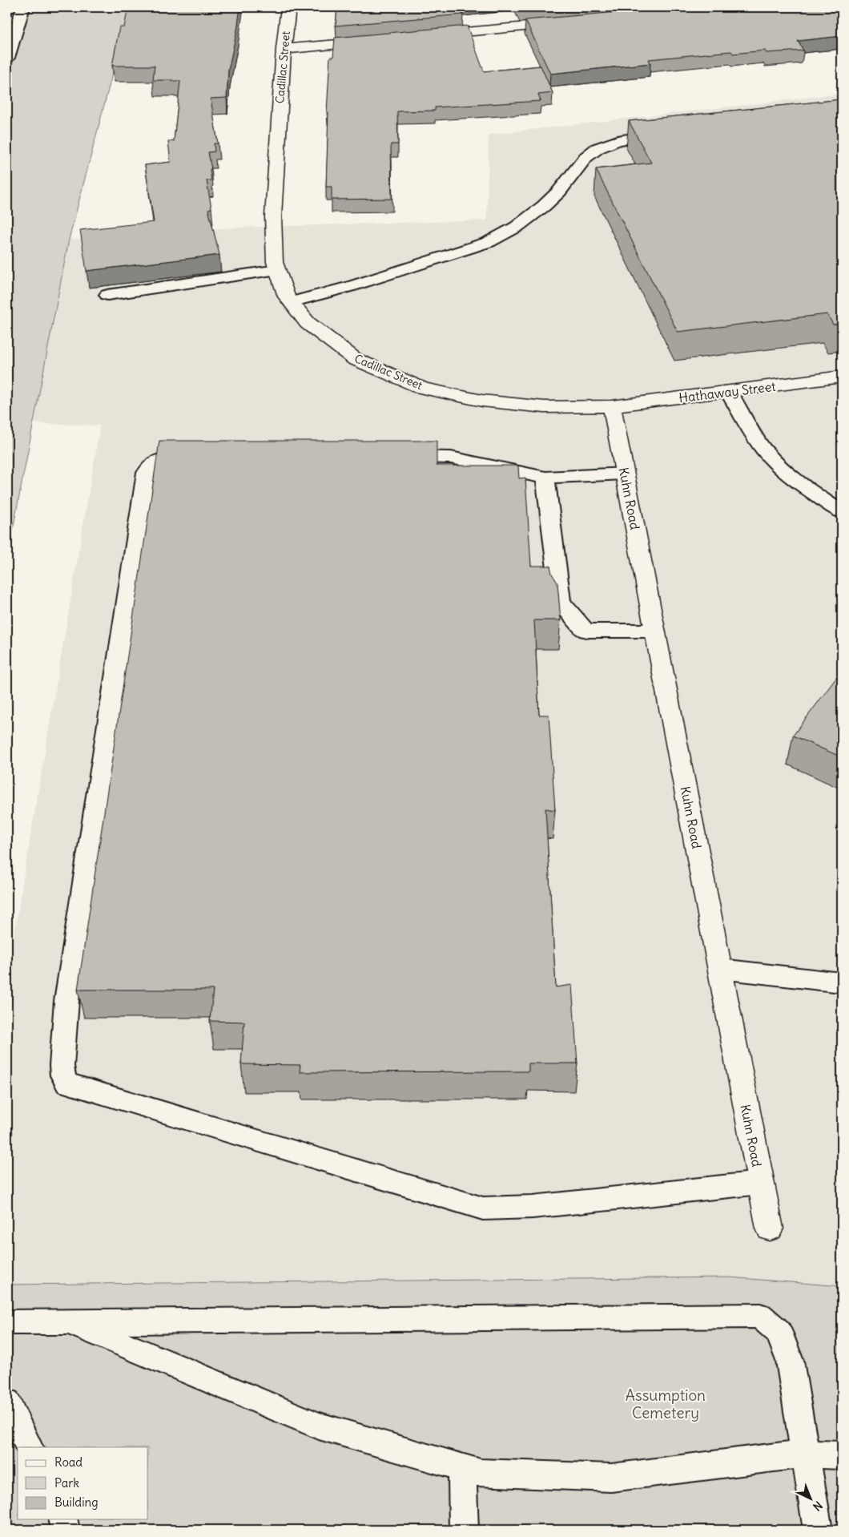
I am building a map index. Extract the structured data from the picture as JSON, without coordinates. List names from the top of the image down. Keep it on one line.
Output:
{"streets":{"street":["Cadillac Street","Hathaway Street","Kuhn Road"]},"crossings":[["Cadillac Street","Hathaway Street"],["Cadillac Street","Kuhn Road"],["Hathaway Street","Kuhn Road"]],"parks":["Assumption Cemetery"],"legend":["Road","Park","Building"],"north":"bottom right"}
